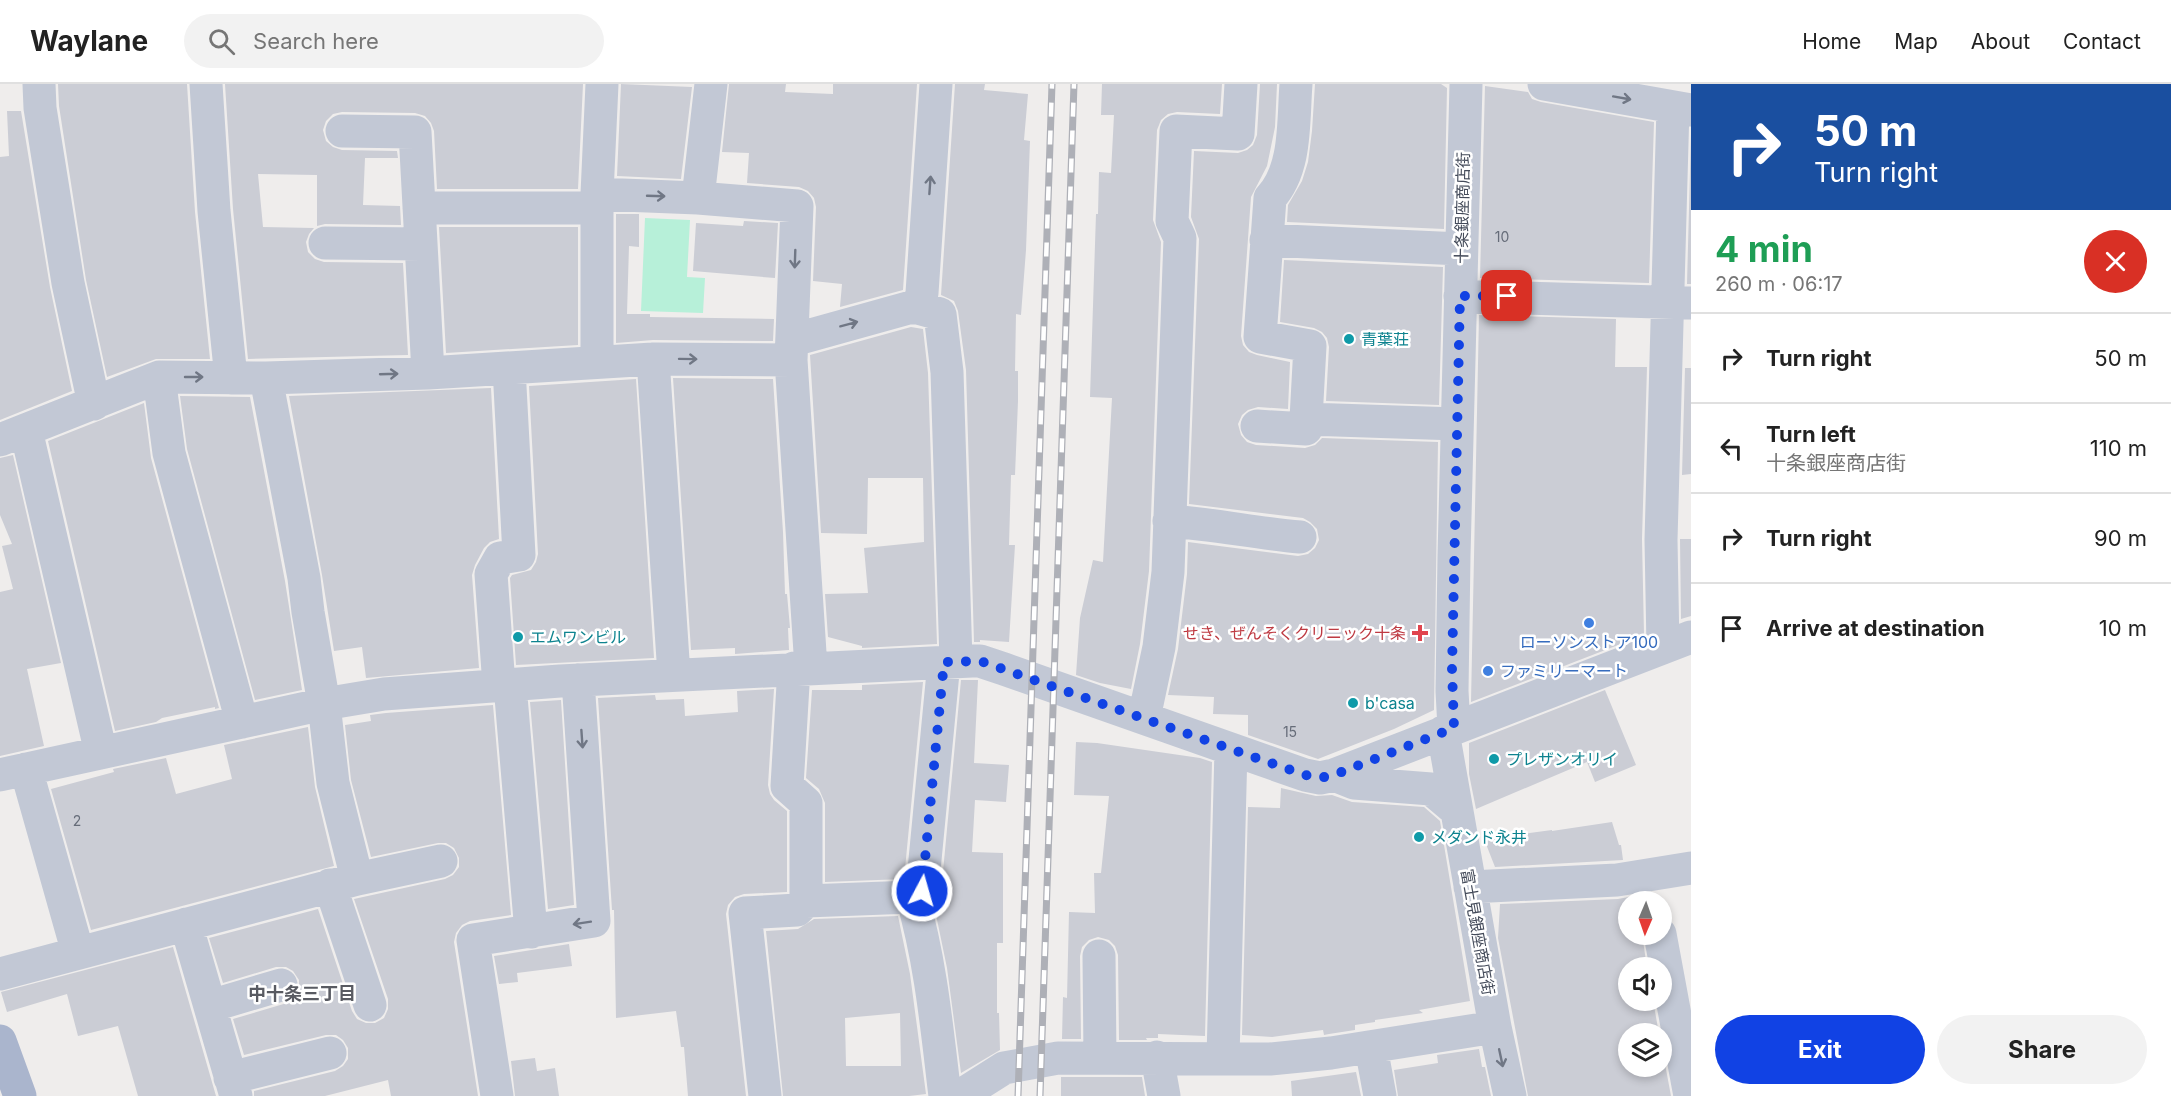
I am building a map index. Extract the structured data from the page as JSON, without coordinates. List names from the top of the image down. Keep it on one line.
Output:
{"streets":{"street":["十条銀座商店街","富士見銀座商店街"]},"crossings":[["十条銀座商店街","富士見銀座商店街"]],"districts":["中十条三丁目"],"places":{"other":["青葉荘","ローソンストア100","エムワンビル","ファミリーマート","b'casa","プレザンオリイ","メダンド永井"],"health":["せき、ぜんそくクリニック十条"]},"house_numbers":["10","15","2"],"north":"bottom","page":{"header":"Waylane","search":"Search here","nav":["Home","Map","About","Contact"],"turn":["50 m","Turn right"],"heading":["4 min","260 m · 06:17"],"list":[{"name":"Turn right","value":"50 m"},{"name":"Turn left","note":"十条銀座商店街","value":"110 m"},{"name":"Turn right","value":"90 m"},{"name":"Arrive at destination","value":"10 m"}],"buttons":["Exit","Share"]}}
